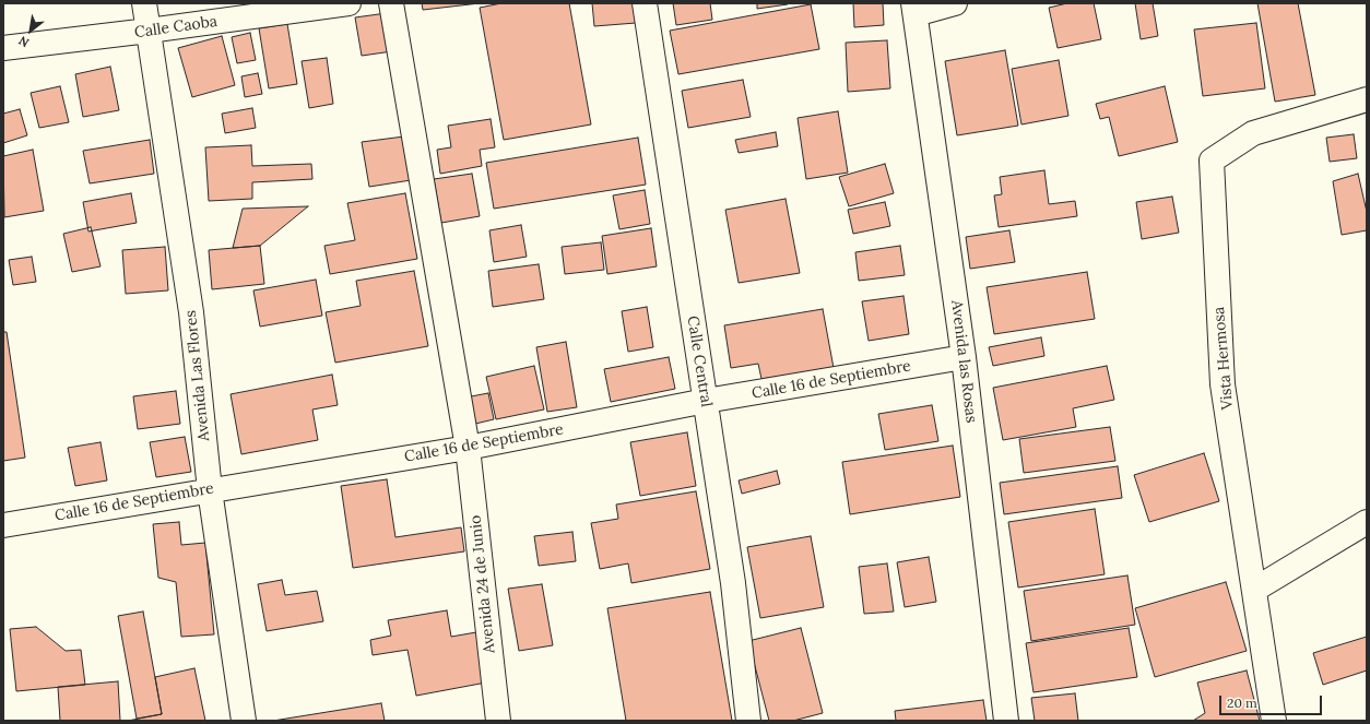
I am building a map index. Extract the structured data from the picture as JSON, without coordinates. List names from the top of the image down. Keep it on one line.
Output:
{"streets":{"street":["Calle Caoba","Vista Hermosa","Calle Central","Avenida las Rosas","Avenida Las Flores","Calle 16 de Septiembre","Avenida 24 de Junio"]},"crossings":[["Calle Caoba","Avenida Las Flores"],["Calle Central","Calle 16 de Septiembre"],["Avenida las Rosas","Calle 16 de Septiembre"],["Avenida Las Flores","Calle 16 de Septiembre"],["Calle 16 de Septiembre","Avenida 24 de Junio"]],"scale_bar":"20 m","north":"bottom left"}
